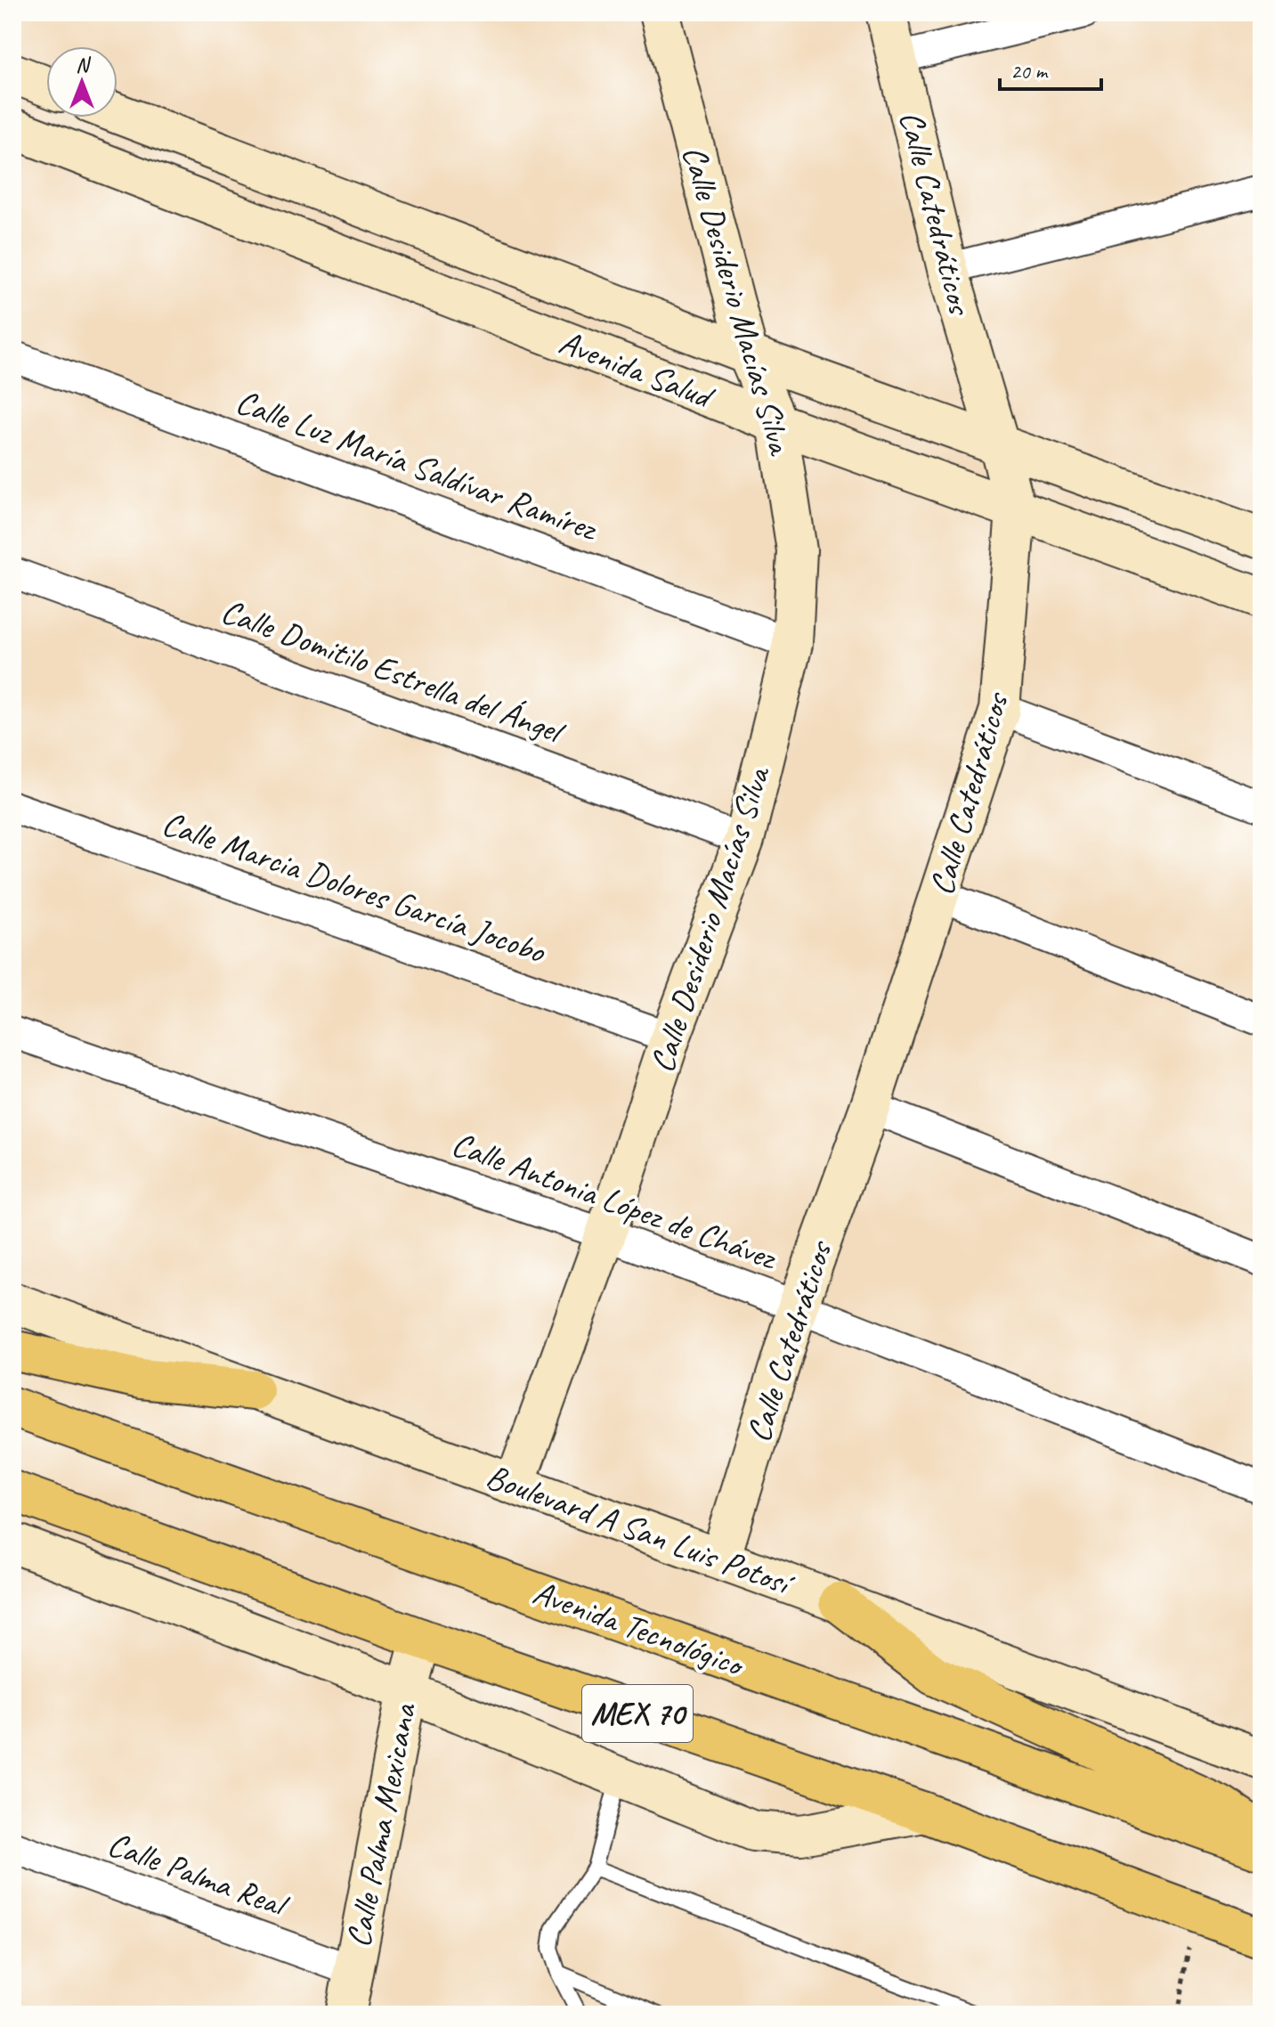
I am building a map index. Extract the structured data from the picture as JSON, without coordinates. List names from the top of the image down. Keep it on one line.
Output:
{"streets":{"highway":["Avenida Tecnológico","MEX 70"],"street":["Calle Catedráticos","Calle Desiderio Macías Silva","Avenida Salud","Calle Luz María Saldívar Ramírez","Calle Domitilo Estrella del Ángel","Calle Marcia Dolores García Jocobo","Calle Antonia López de Chávez","Boulevard A San Luis Potosí","Calle Palma Mexicana","Calle Palma Real"]},"crossings":[["Calle Catedráticos","Avenida Salud"],["Calle Catedráticos","Calle Antonia López de Chávez"],["Calle Catedráticos","Boulevard A San Luis Potosí"],["Calle Desiderio Macías Silva","Avenida Salud"],["Calle Desiderio Macías Silva","Calle Luz María Saldívar Ramírez"],["Calle Desiderio Macías Silva","Calle Domitilo Estrella del Ángel"],["Calle Desiderio Macías Silva","Calle Marcia Dolores García Jocobo"],["Calle Desiderio Macías Silva","Calle Antonia López de Chávez"],["Calle Desiderio Macías Silva","Boulevard A San Luis Potosí"],["MEX 70","Calle Palma Mexicana"],["Calle Palma Mexicana","Calle Palma Real"]],"scale_bar":"20 m","north":"top"}
